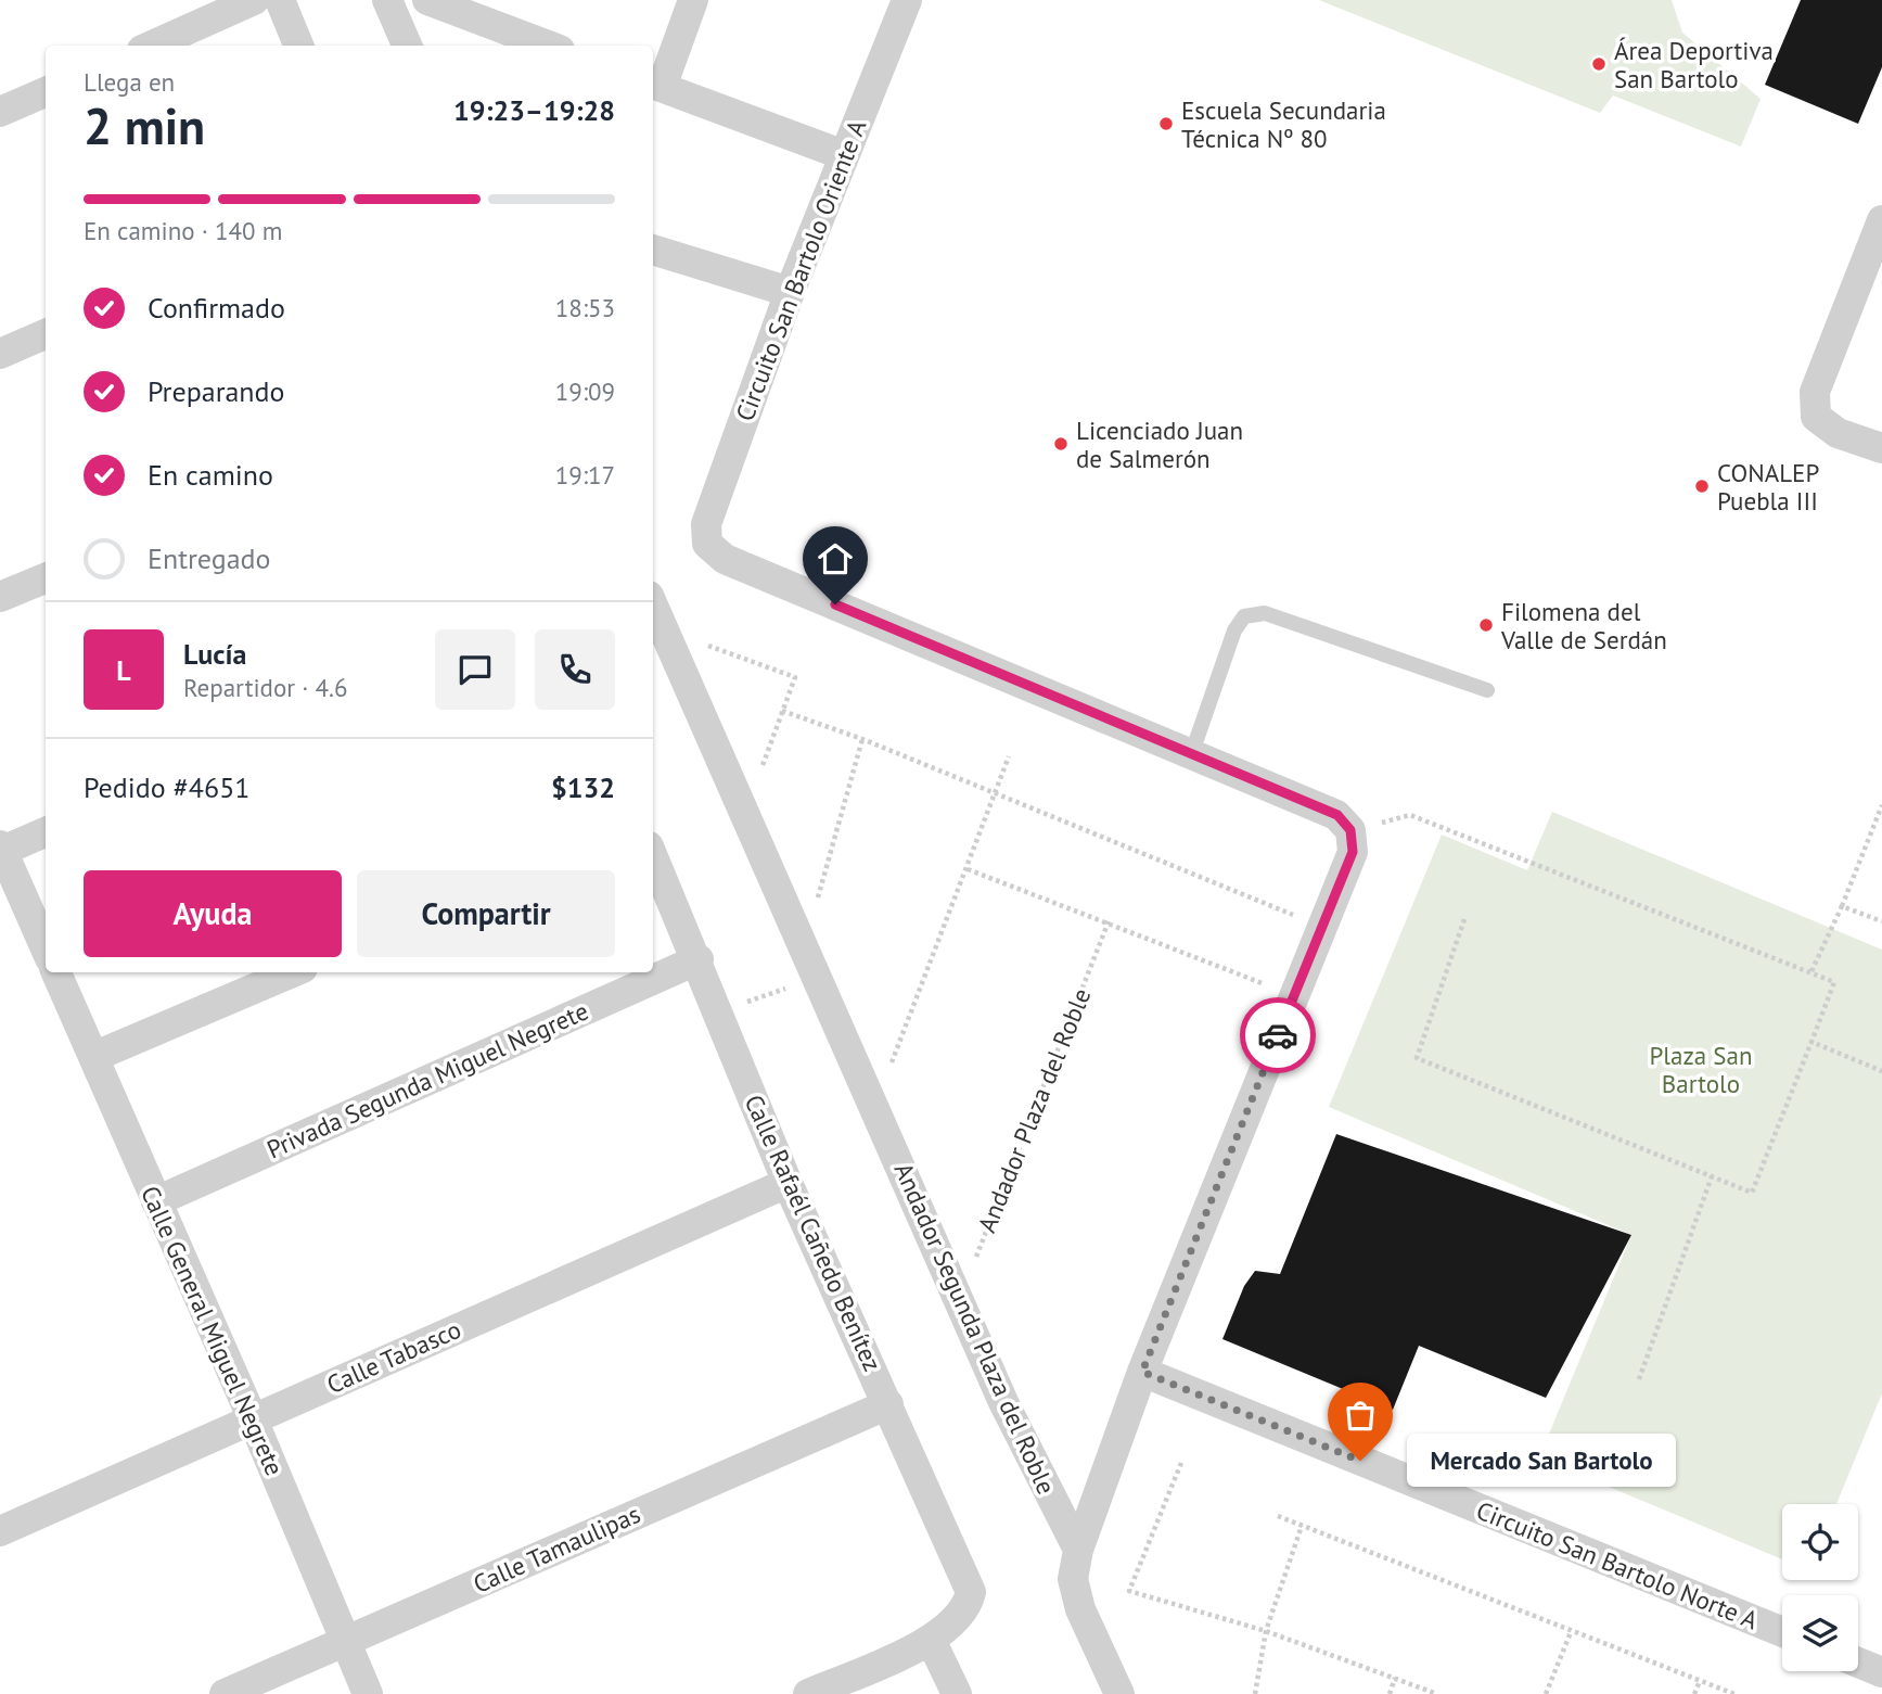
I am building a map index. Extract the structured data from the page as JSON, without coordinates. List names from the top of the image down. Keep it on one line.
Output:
{"streets":{"street":["Circuito San Bartolo Oriente A","Privada Segunda Miguel Negrete","Calle Rafaél Cañedo Benítez","Andador Segunda Plaza del Roble","Calle General Miguel Negrete","Calle Tabasco","Calle Tamaulipas","Circuito San Bartolo Norte A"],"path":["Andador Plaza del Roble"]},"crossings":[["Privada Segunda Miguel Negrete","Calle Rafaél Cañedo Benítez"],["Privada Segunda Miguel Negrete","Calle General Miguel Negrete"],["Andador Plaza del Roble","Andador Segunda Plaza del Roble"],["Calle Rafaél Cañedo Benítez","Calle Tabasco"],["Calle Rafaél Cañedo Benítez","Calle Tamaulipas"],["Calle General Miguel Negrete","Calle Tabasco"],["Calle General Miguel Negrete","Calle Tamaulipas"]],"parks":["Plaza San Bartolo"],"places":["Área Deportiva San Bartolo","Escuela Secundaria Técnica Nº 80","Licenciado Juan de Salmerón","CONALEP Puebla III","Filomena del Valle de Serdán","Mercado San Bartolo"],"page":{"heading":["2 min","Llega en","19:23–19:28"],"panel":["Lucía","Repartidor · 4.6","Pedido #4651","$132"],"bar":"En camino · 140 m","list":[["Confirmado","18:53"],["Preparando","19:09"],["En camino","19:17"],"Entregado"],"round":"L","buttons":["Ayuda","Compartir"],"bubble":"Mercado San Bartolo"}}
